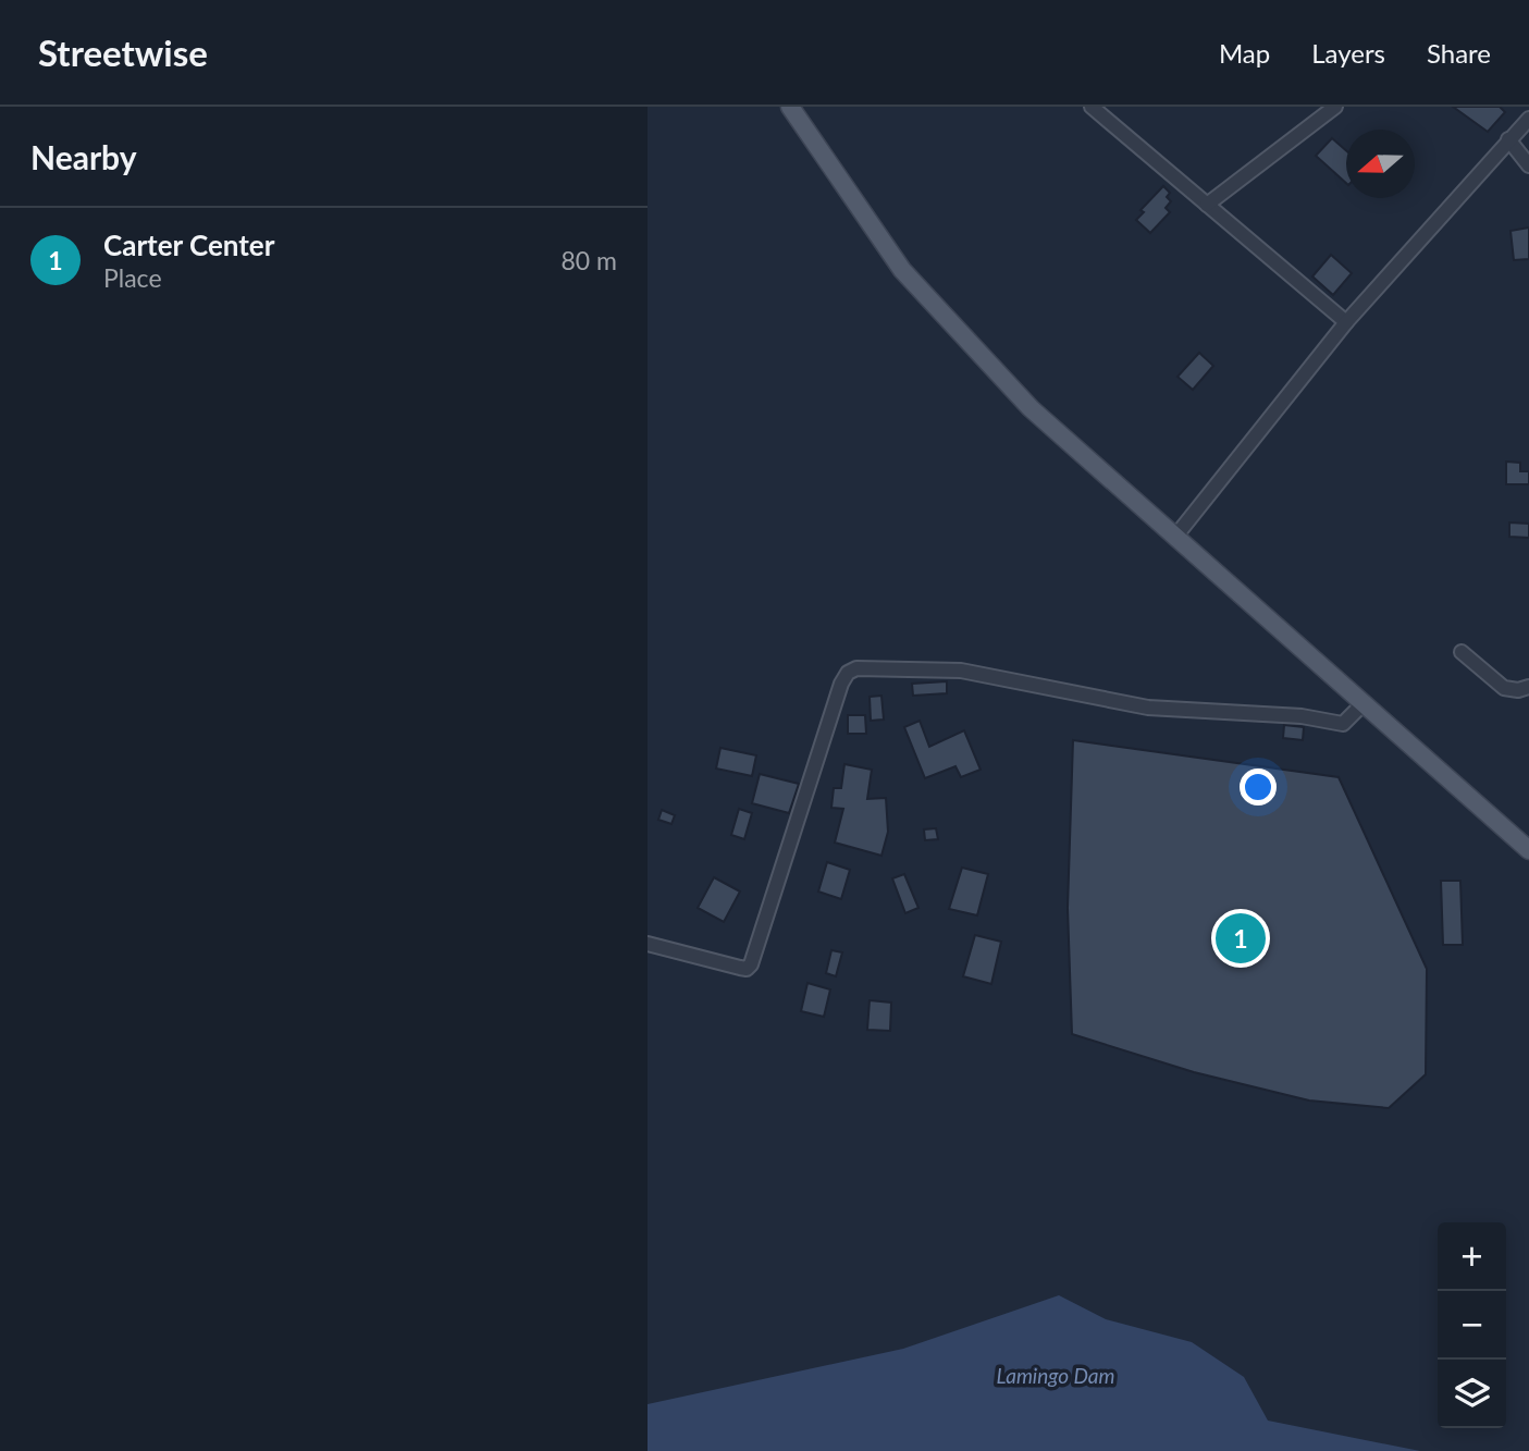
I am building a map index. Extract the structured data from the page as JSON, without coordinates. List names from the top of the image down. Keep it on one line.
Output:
{"water":["Lamingo Dam"],"north":"left","page":{"header":"Streetwise","nav":["Map","Layers","Share"],"heading":"Nearby","list":[{"mark":"1","name":"Carter Center","note":"Place","value":"80 m"}],"pins":"1","map_buttons":["+","−"]}}
